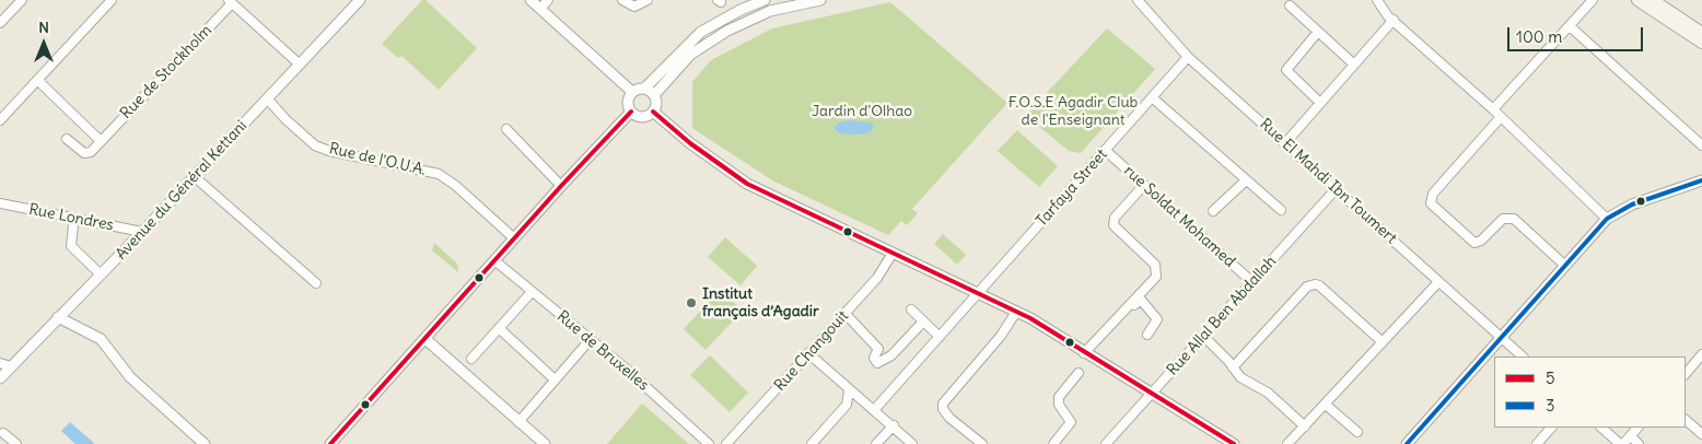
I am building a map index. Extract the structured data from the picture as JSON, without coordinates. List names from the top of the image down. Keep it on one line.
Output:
{"streets":{"street":["Rue de Stockholm","Rue de l'O.U.A.","Rue El Mahdi Ibn Toumert","Tarfaya Street","Avenue du Général Kettani","rue Soldat Mohamed","Rue Londres","Rue Allal Ben Abdallah","Rue de Bruxelles","Rue Changouit"]},"crossings":[["Rue de l'O.U.A.","Avenue du Général Kettani"],["Rue El Mahdi Ibn Toumert","Tarfaya Street"],["Rue El Mahdi Ibn Toumert","Rue Allal Ben Abdallah"],["Tarfaya Street","rue Soldat Mohamed"],["Avenue du Général Kettani","Rue Londres"],["rue Soldat Mohamed","Rue Allal Ben Abdallah"]],"parks":["F.O.S.E Agadir Club de l'Enseignant","Jardin d'Olhao"],"places":["Institut français d’Agadir"],"lines":["transit line 5","transit line 3"],"legend":["5","3"],"scale_bar":"100 m","north":"top"}
